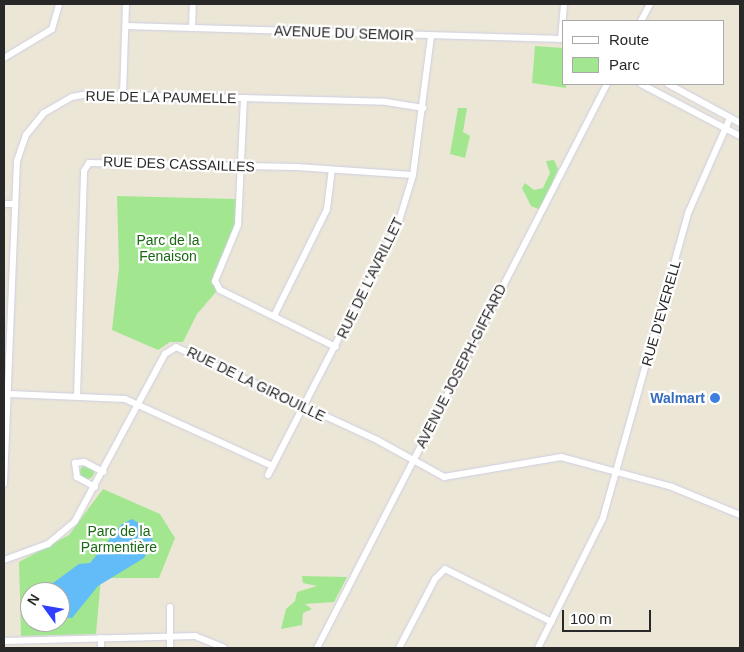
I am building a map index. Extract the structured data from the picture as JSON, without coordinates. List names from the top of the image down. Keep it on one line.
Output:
{"streets":{"street":["AVENUE DU SEMOIR","RUE DE LA PAUMELLE","RUE DES CASSAILLES","RUE DE L'AVRILLET","RUE D'EVERELL","AVENUE JOSEPH-GIFFARD","RUE DE LA GIROUILLE"]},"crossings":[["AVENUE DU SEMOIR","RUE DE L'AVRILLET"],["RUE DE LA PAUMELLE","RUE DE L'AVRILLET"],["RUE DES CASSAILLES","RUE DE L'AVRILLET"],["RUE DE L'AVRILLET","RUE DE LA GIROUILLE"],["RUE D'EVERELL","RUE DE LA GIROUILLE"],["AVENUE JOSEPH-GIFFARD","RUE DE LA GIROUILLE"]],"parks":["Parc de la Fenaison","Parc de la Parmentière"],"places":["Walmart"],"legend":["Route","Parc"],"scale_bar":"100 m","north":"top left"}
